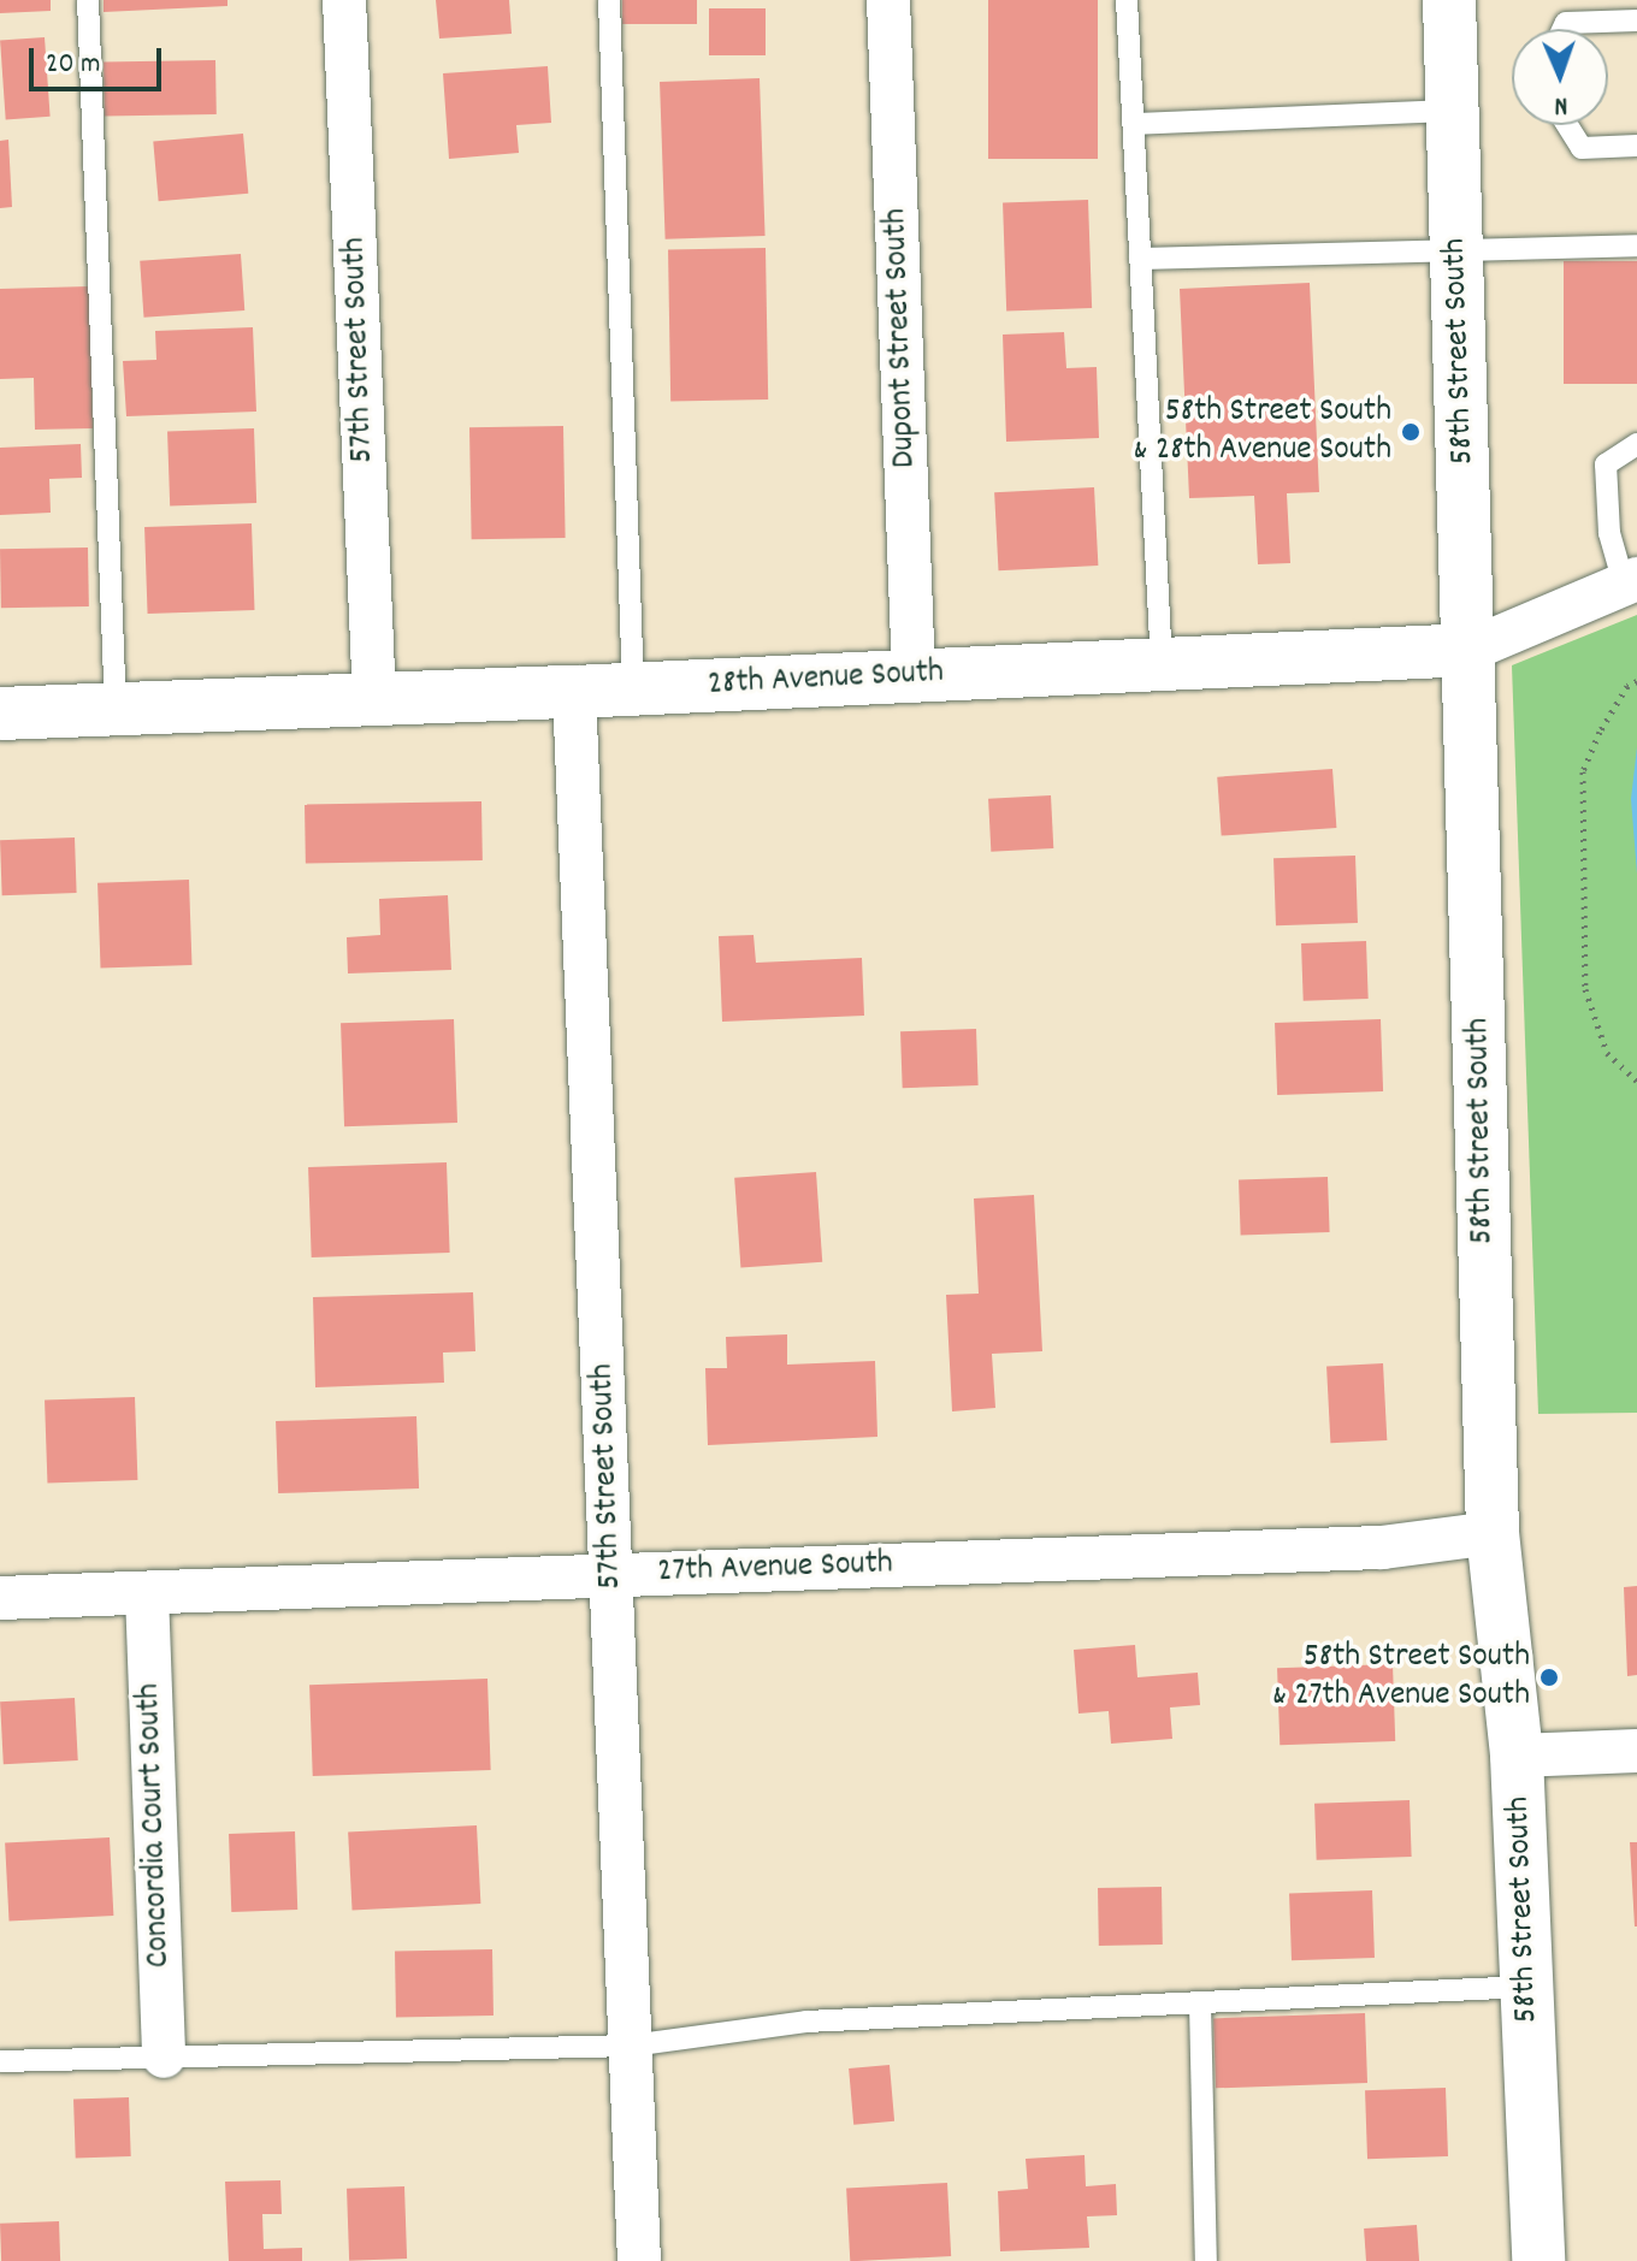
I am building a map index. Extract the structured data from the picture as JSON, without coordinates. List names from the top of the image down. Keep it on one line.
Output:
{"streets":{"street":["Dupont Street South","57th Street South","58th Street South","28th Avenue South","27th Avenue South","Concordia Court South"]},"crossings":[["Dupont Street South","28th Avenue South"],["57th Street South","28th Avenue South"],["57th Street South","27th Avenue South"],["58th Street South","28th Avenue South"],["58th Street South","27th Avenue South"],["27th Avenue South","Concordia Court South"]],"places":["58th Street South & 28th Avenue South","58th Street South & 27th Avenue South"],"scale_bar":"20 m","north":"bottom"}
